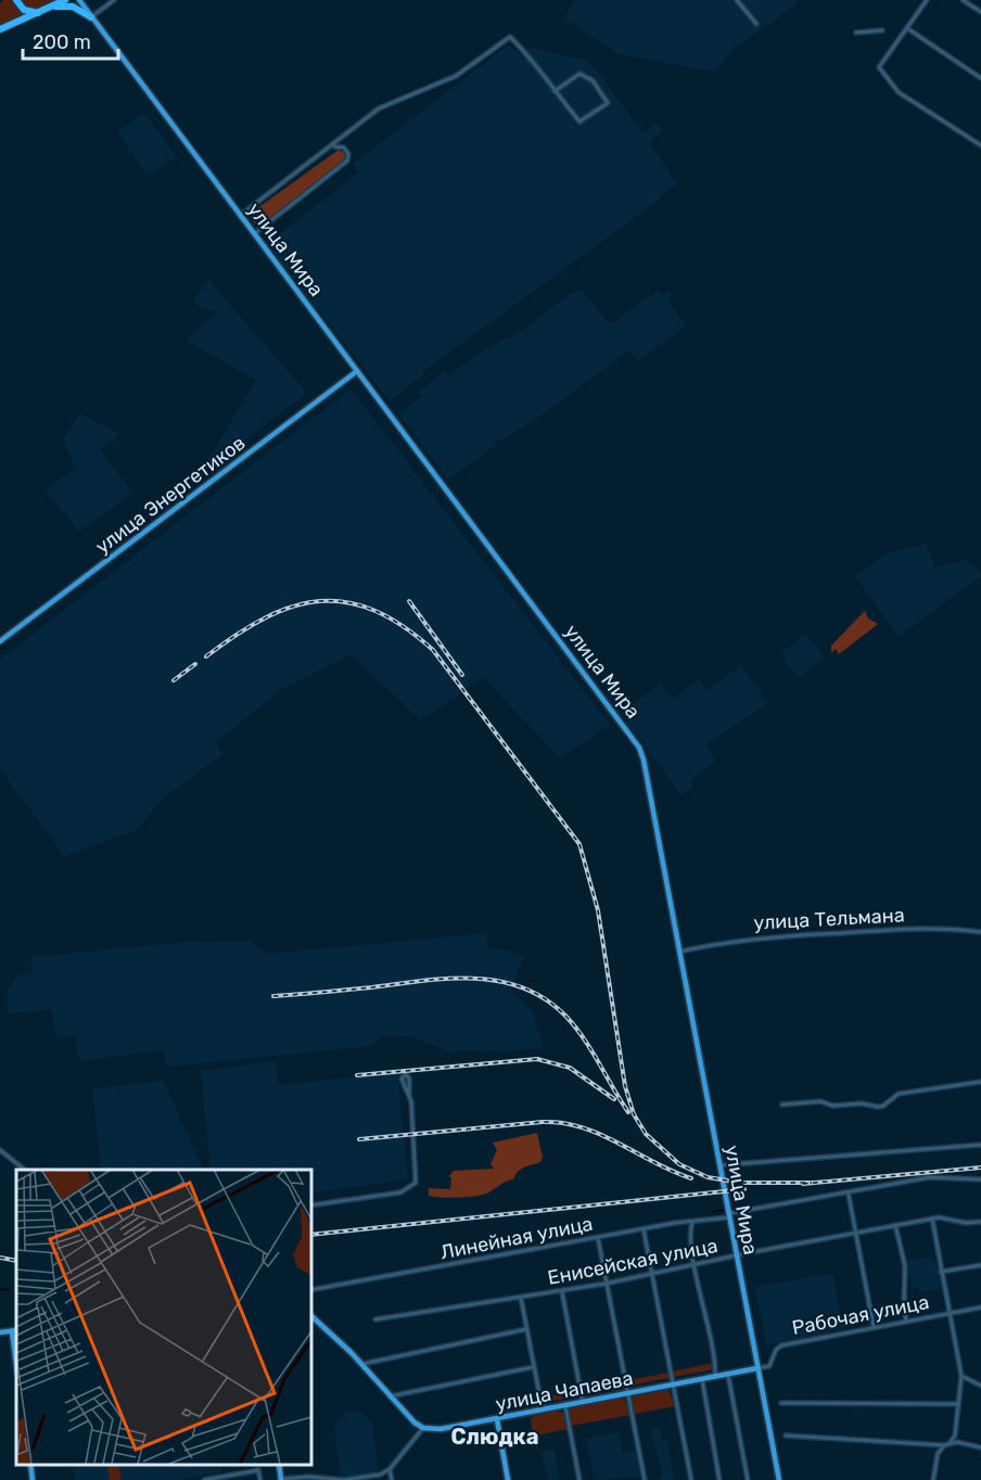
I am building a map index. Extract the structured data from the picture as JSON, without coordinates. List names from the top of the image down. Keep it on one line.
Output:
{"streets":{"main road":["улица Мира","улица Энергетиков","улица Чапаева"],"street":["улица Тельмана","Линейная улица","Енисейская улица","Рабочая улица"]},"crossings":[["улица Мира","улица Энергетиков"],["улица Мира","улица Тельмана"],["улица Мира","Линейная улица"],["улица Мира","Енисейская улица"],["улица Мира","Рабочая улица"],["улица Мира","улица Чапаева"],["Рабочая улица","улица Чапаева"]],"districts":["Слюдка"],"scale_bar":"200 m"}
